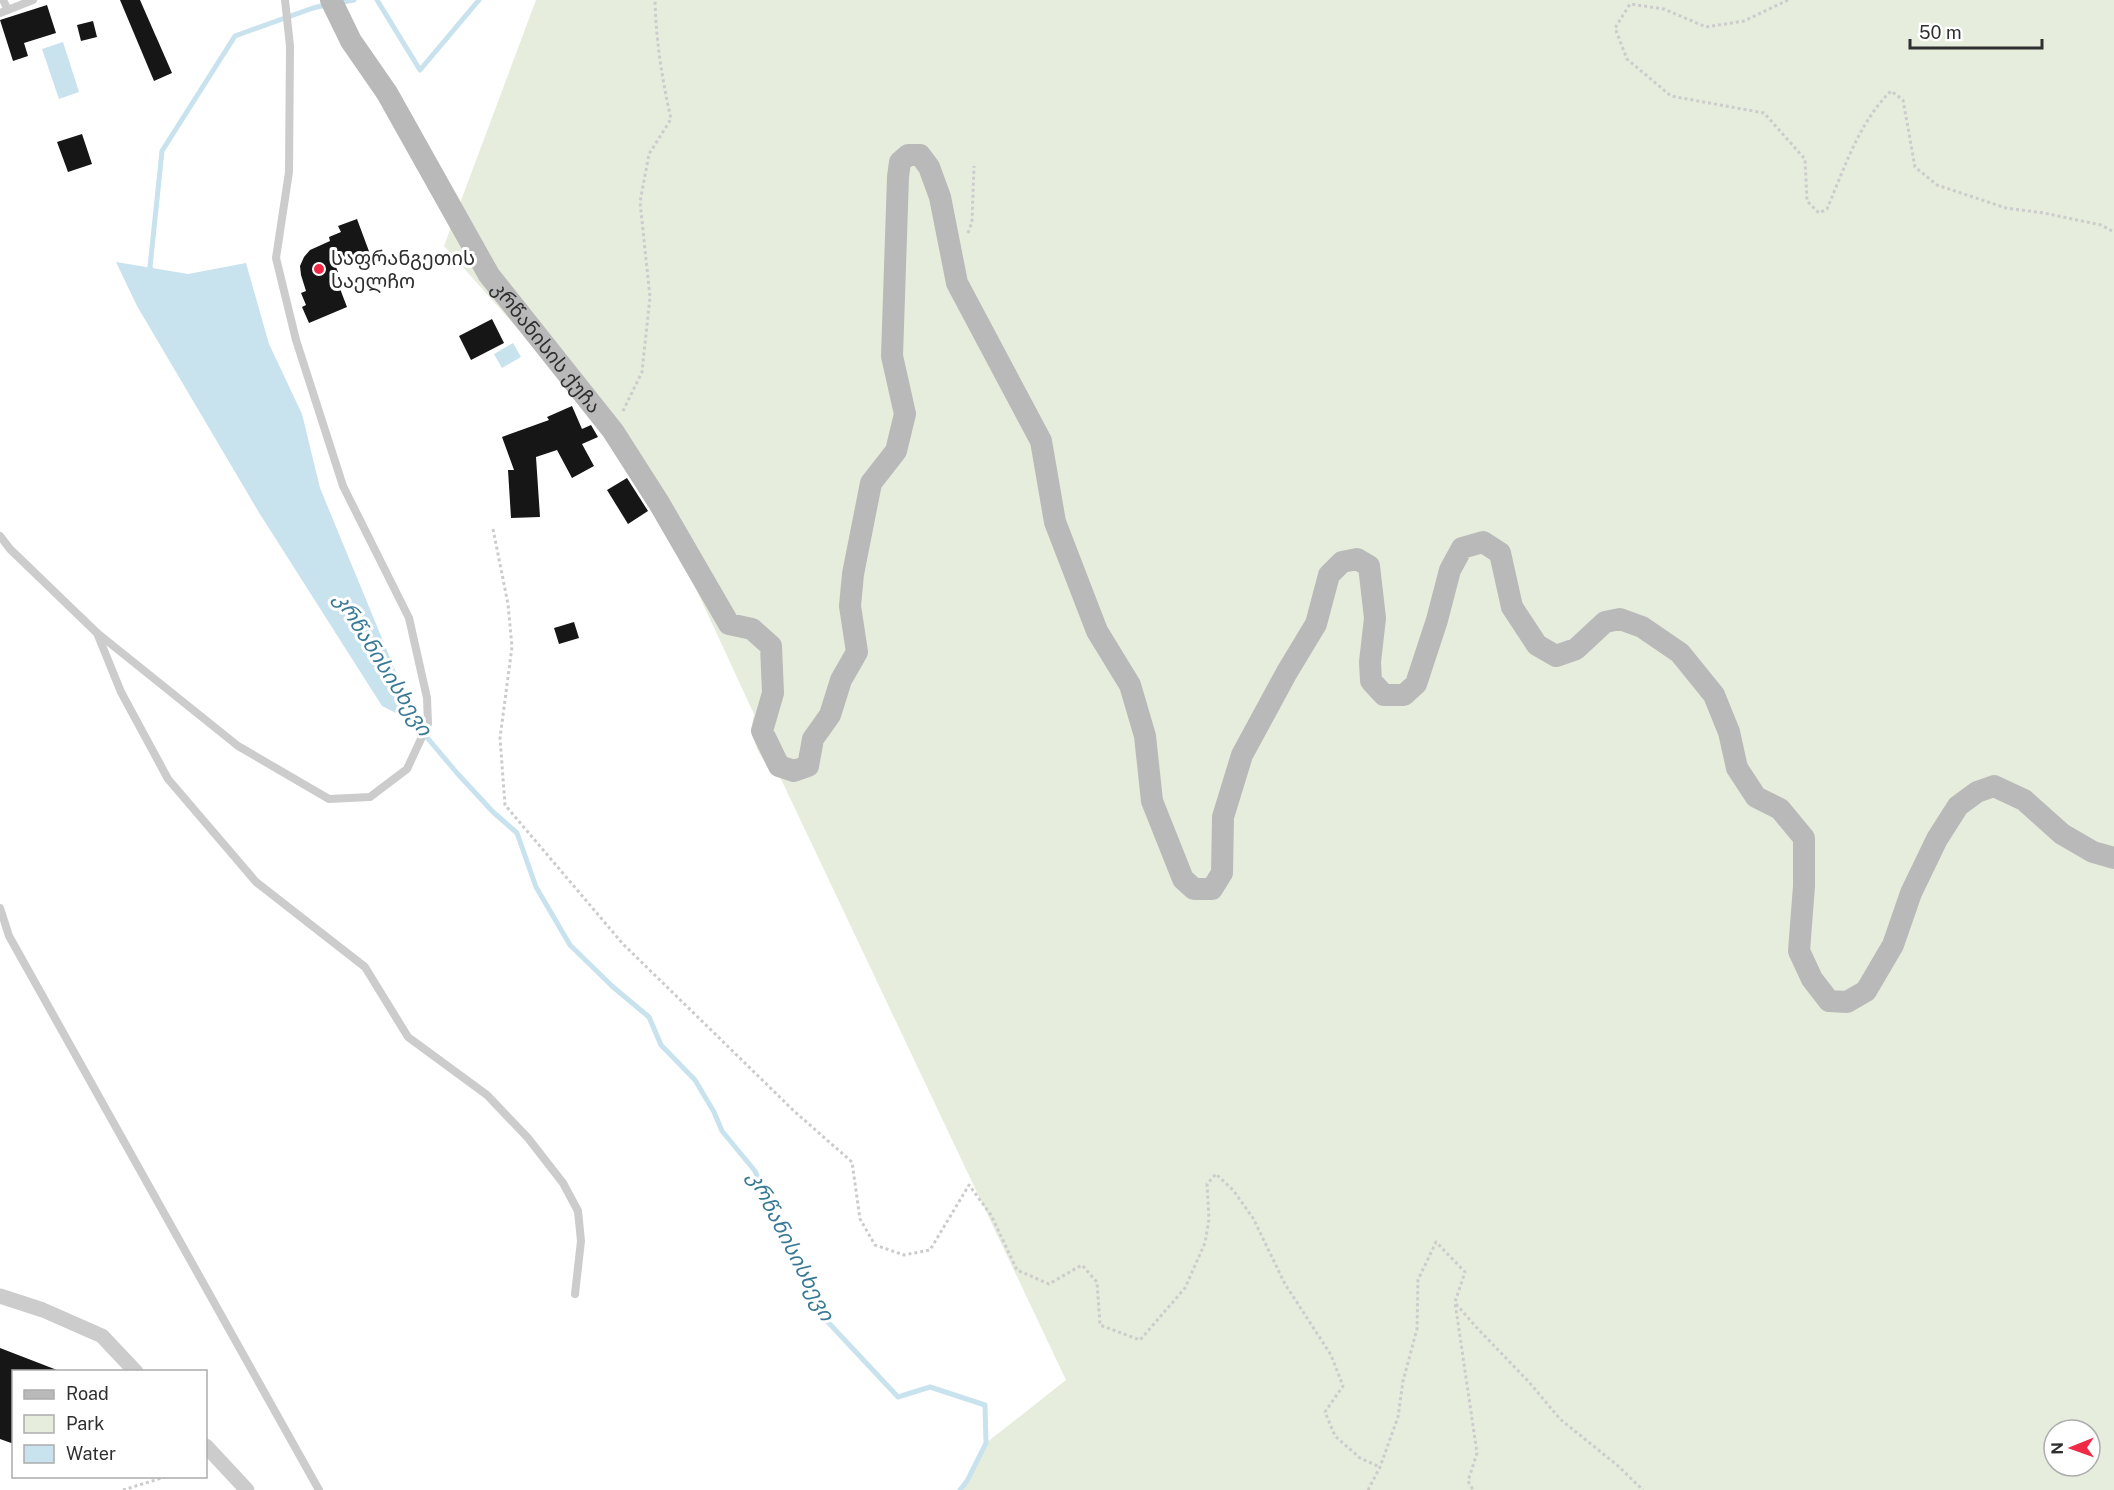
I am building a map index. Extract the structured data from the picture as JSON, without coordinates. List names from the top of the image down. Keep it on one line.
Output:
{"streets":{"street":["კრწანისის ქუჩა"]},"water":["კრწანისისხევი"],"places":["საფრანგეთის საელჩო"],"legend":["Road","Park","Water"],"scale_bar":"50 m","north":"left"}
